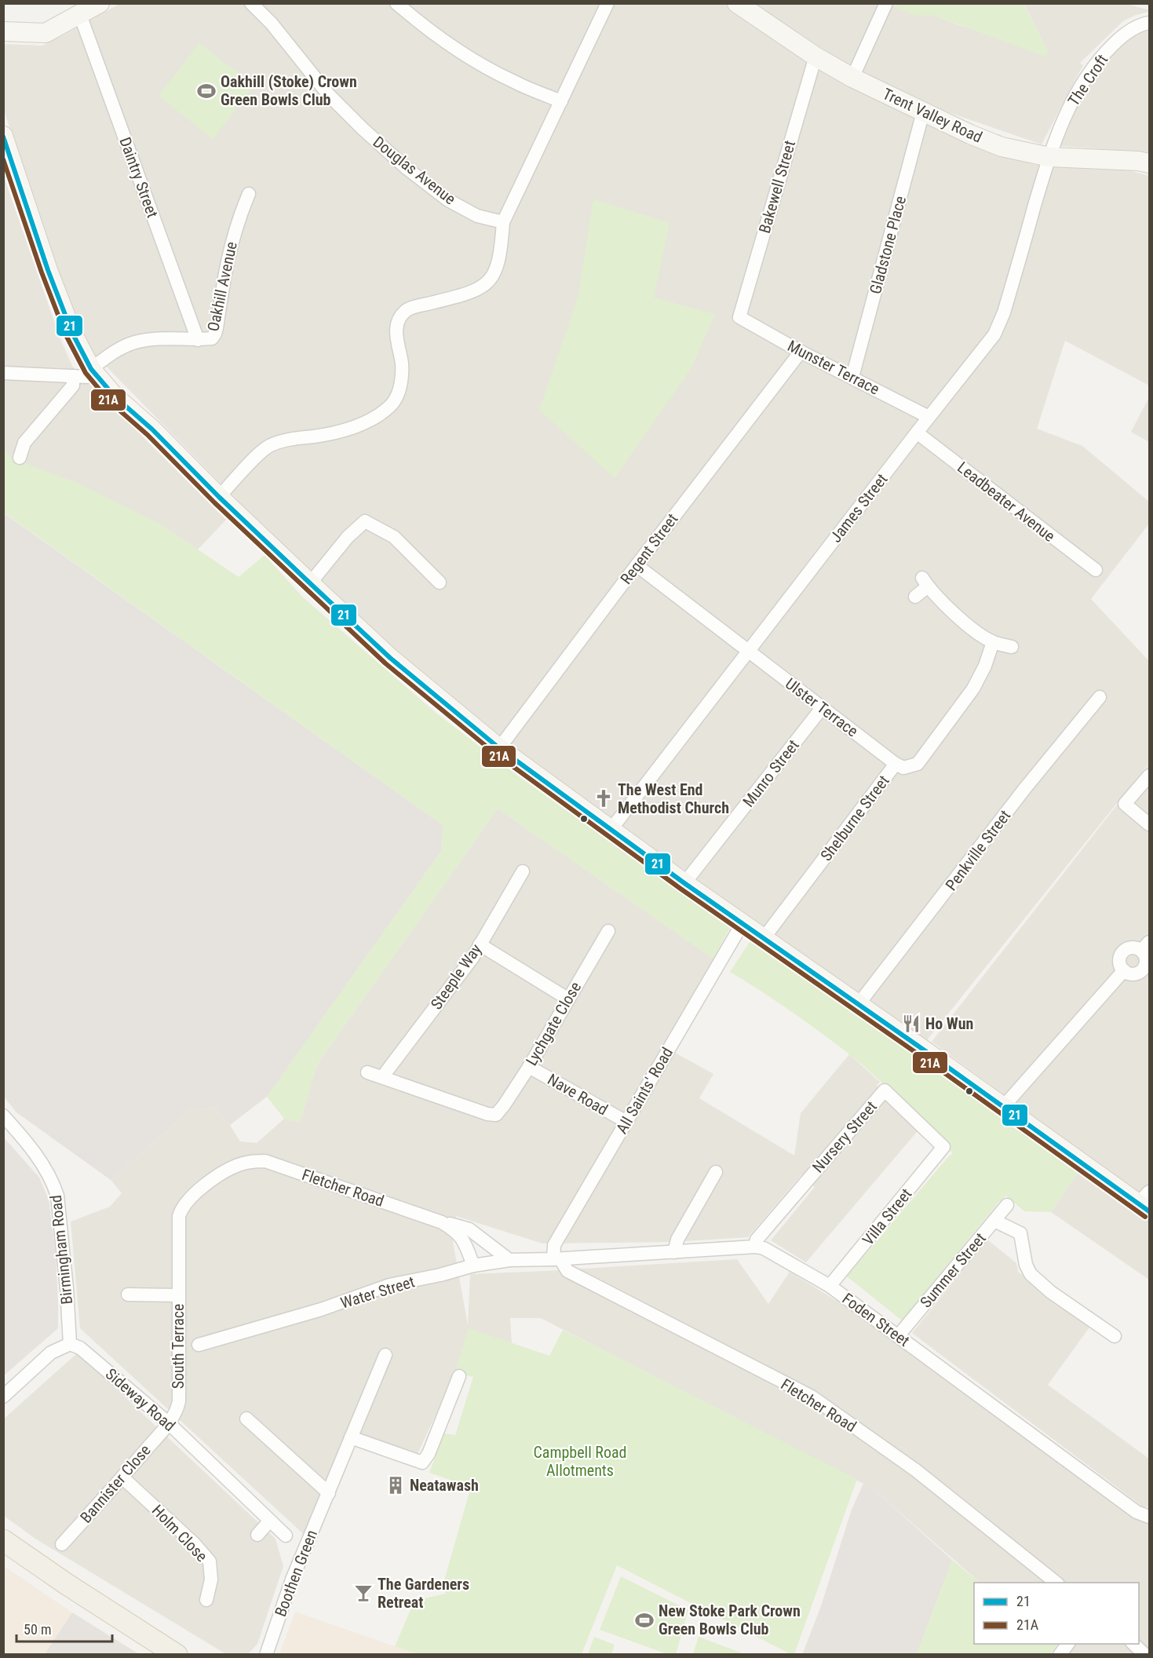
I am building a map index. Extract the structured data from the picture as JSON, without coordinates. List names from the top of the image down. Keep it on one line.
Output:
{"streets":{"main road":["Trent Valley Road"],"street":["The Croft","Douglas Avenue","Daintry Street","Bakewell Street","Gladstone Place","Oakhill Avenue","Munster Terrace","Leadbeater Avenue","James Street","Regent Street","Ulster Terrace","Munro Street","Shelburne Street","Penkville Street","Steeple Way","Lychgate Close","All Saints' Road","Nave Road","Nursery Street","Fletcher Road","Villa Street","Birmingham Road","Summer Street","Water Street","Foden Street","South Terrace","Sideway Road","Bannister Close","Holm Close","Boothen Green"]},"crossings":[["The Croft","Trent Valley Road"],["The Croft","James Street"],["Trent Valley Road","Bakewell Street"],["Trent Valley Road","Gladstone Place"],["Trent Valley Road","James Street"],["Daintry Street","Oakhill Avenue"],["Bakewell Street","Munster Terrace"],["Gladstone Place","Munster Terrace"],["Munster Terrace","James Street"],["Munster Terrace","Regent Street"],["Leadbeater Avenue","James Street"],["James Street","Ulster Terrace"],["Regent Street","Ulster Terrace"],["Ulster Terrace","Munro Street"],["Ulster Terrace","Shelburne Street"],["Steeple Way","Lychgate Close"],["Lychgate Close","Nave Road"],["All Saints' Road","Nave Road"],["All Saints' Road","Fletcher Road"],["All Saints' Road","Water Street"],["All Saints' Road","Foden Street"],["Nursery Street","Villa Street"],["Nursery Street","Foden Street"],["Fletcher Road","Water Street"],["Fletcher Road","Foden Street"],["Fletcher Road","South Terrace"],["Villa Street","Foden Street"],["Birmingham Road","Sideway Road"],["Summer Street","Foden Street"],["Water Street","Foden Street"],["South Terrace","Sideway Road"],["South Terrace","Bannister Close"],["Sideway Road","Bannister Close"],["Bannister Close","Holm Close"]],"parks":["Campbell Road Allotments"],"places":{"sports":["Oakhill (Stoke) Crown Green Bowls Club","New Stoke Park Crown Green Bowls Club"],"church":["The West End Methodist Church"],"restaurant":["Ho Wun"],"building":["Neatawash"],"bar":["The Gardeners Retreat"]},"lines":["transit line 21","transit line 21A"],"legend":["21","21A"],"scale_bar":"50 m"}
